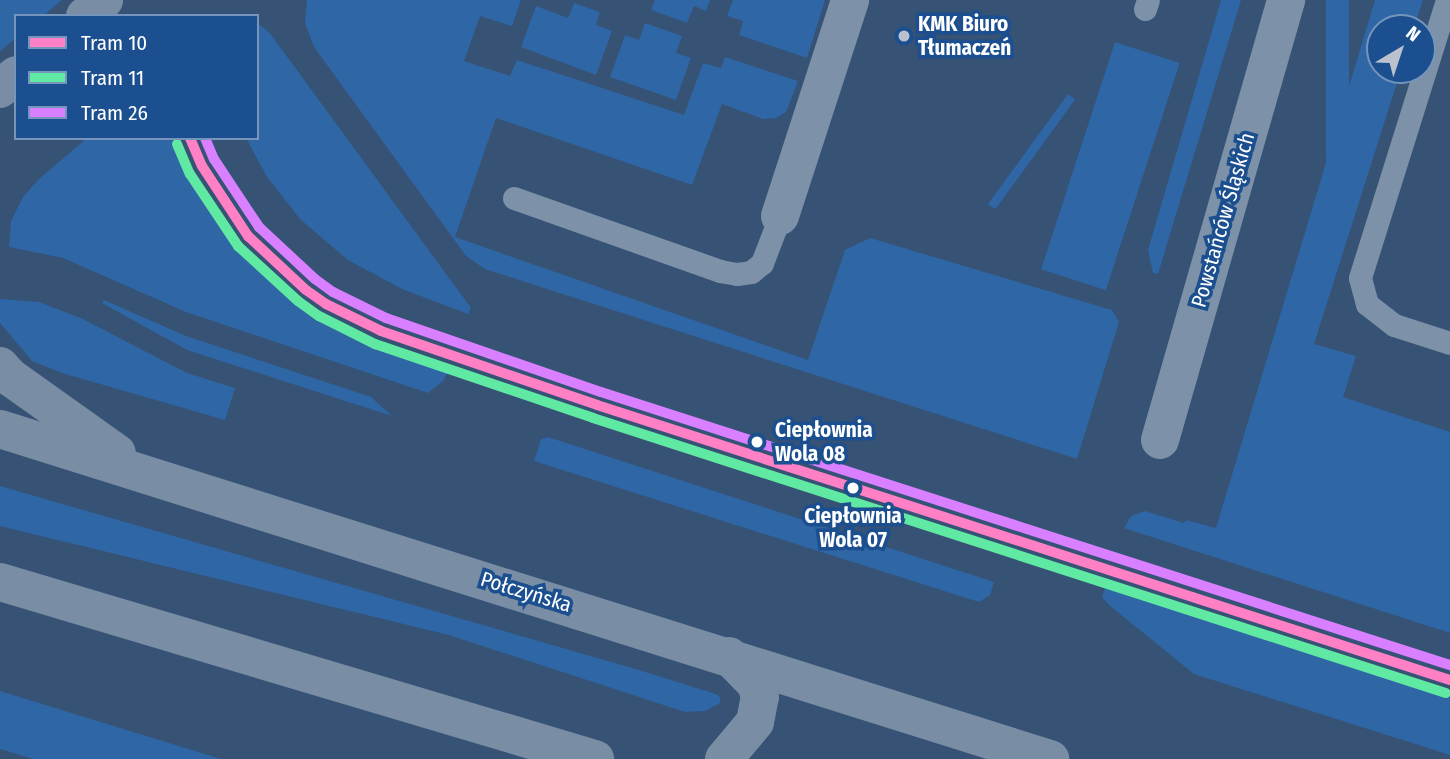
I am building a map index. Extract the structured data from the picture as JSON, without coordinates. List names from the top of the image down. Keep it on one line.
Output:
{"streets":{"main road":["Połczyńska"],"street":["Powstańców Śląskich"]},"places":["KMK Biuro Tłumaczeń","Ciepłownia Wola 08","Ciepłownia Wola 07"],"lines":["tram line 10","tram line 26","tram line 11"],"legend":["Tram 10","Tram 11","Tram 26"],"north":"top right"}
